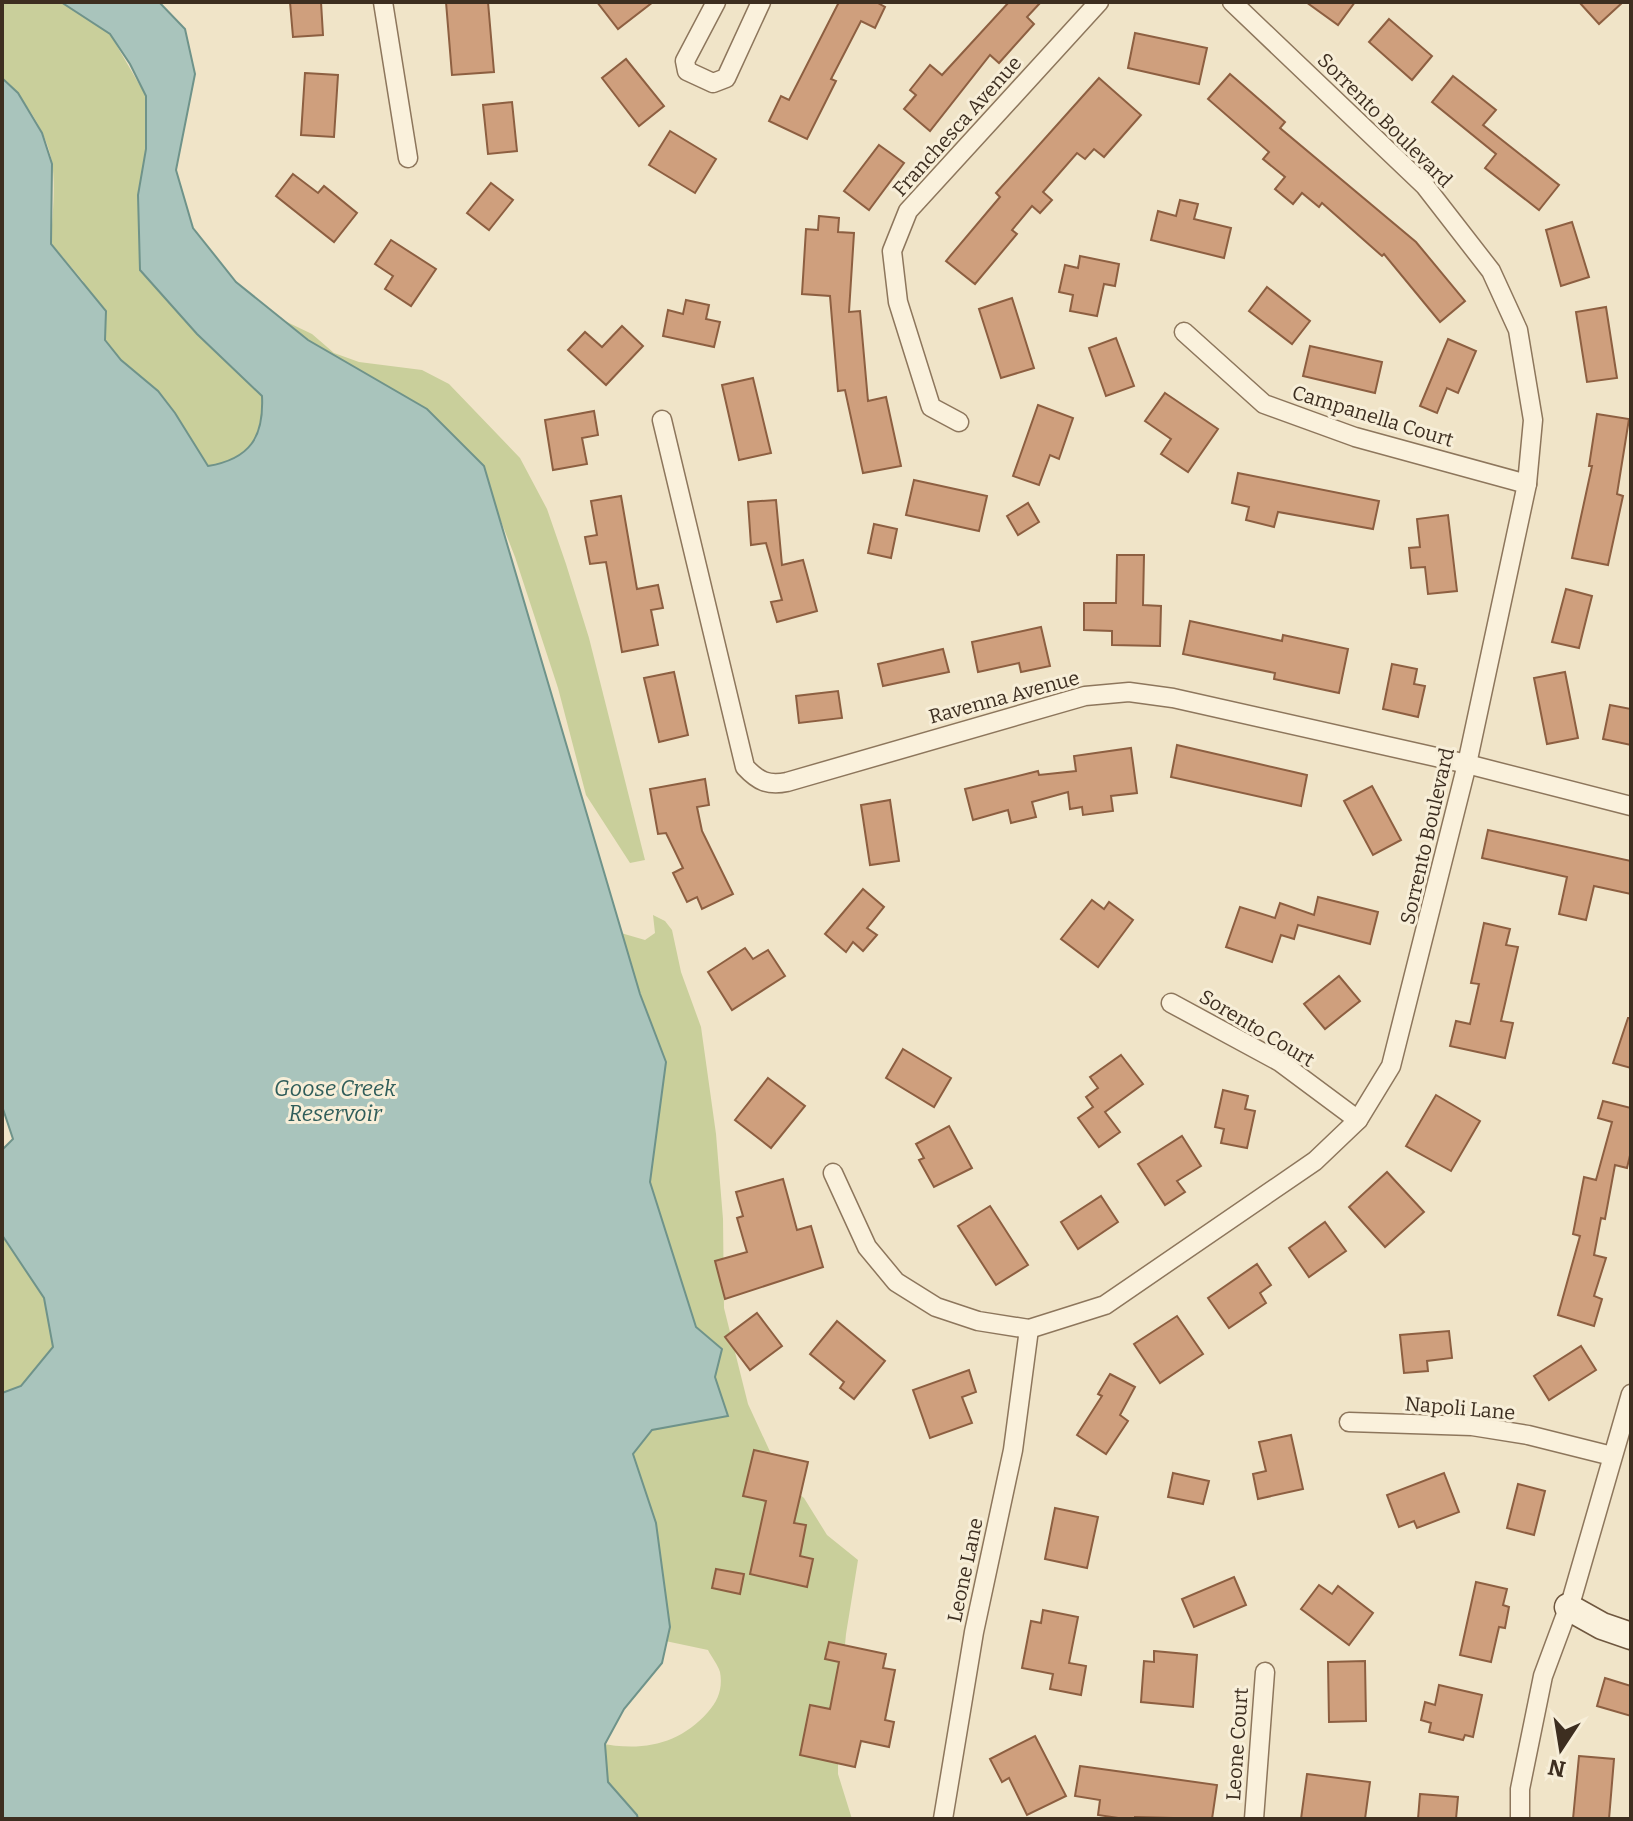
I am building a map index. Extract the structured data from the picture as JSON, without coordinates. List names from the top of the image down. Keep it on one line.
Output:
{"streets":{"street":["Sorrento Boulevard","Franchesca Avenue","Campanella Court","Ravenna Avenue","Sorento Court","Napoli Lane","Leone Lane","Leone Court"]},"crossings":[["Sorrento Boulevard","Campanella Court"],["Sorrento Boulevard","Ravenna Avenue"],["Sorrento Boulevard","Sorento Court"],["Sorrento Boulevard","Leone Lane"]],"water":["Goose Creek Reservoir"],"north":"bottom"}
